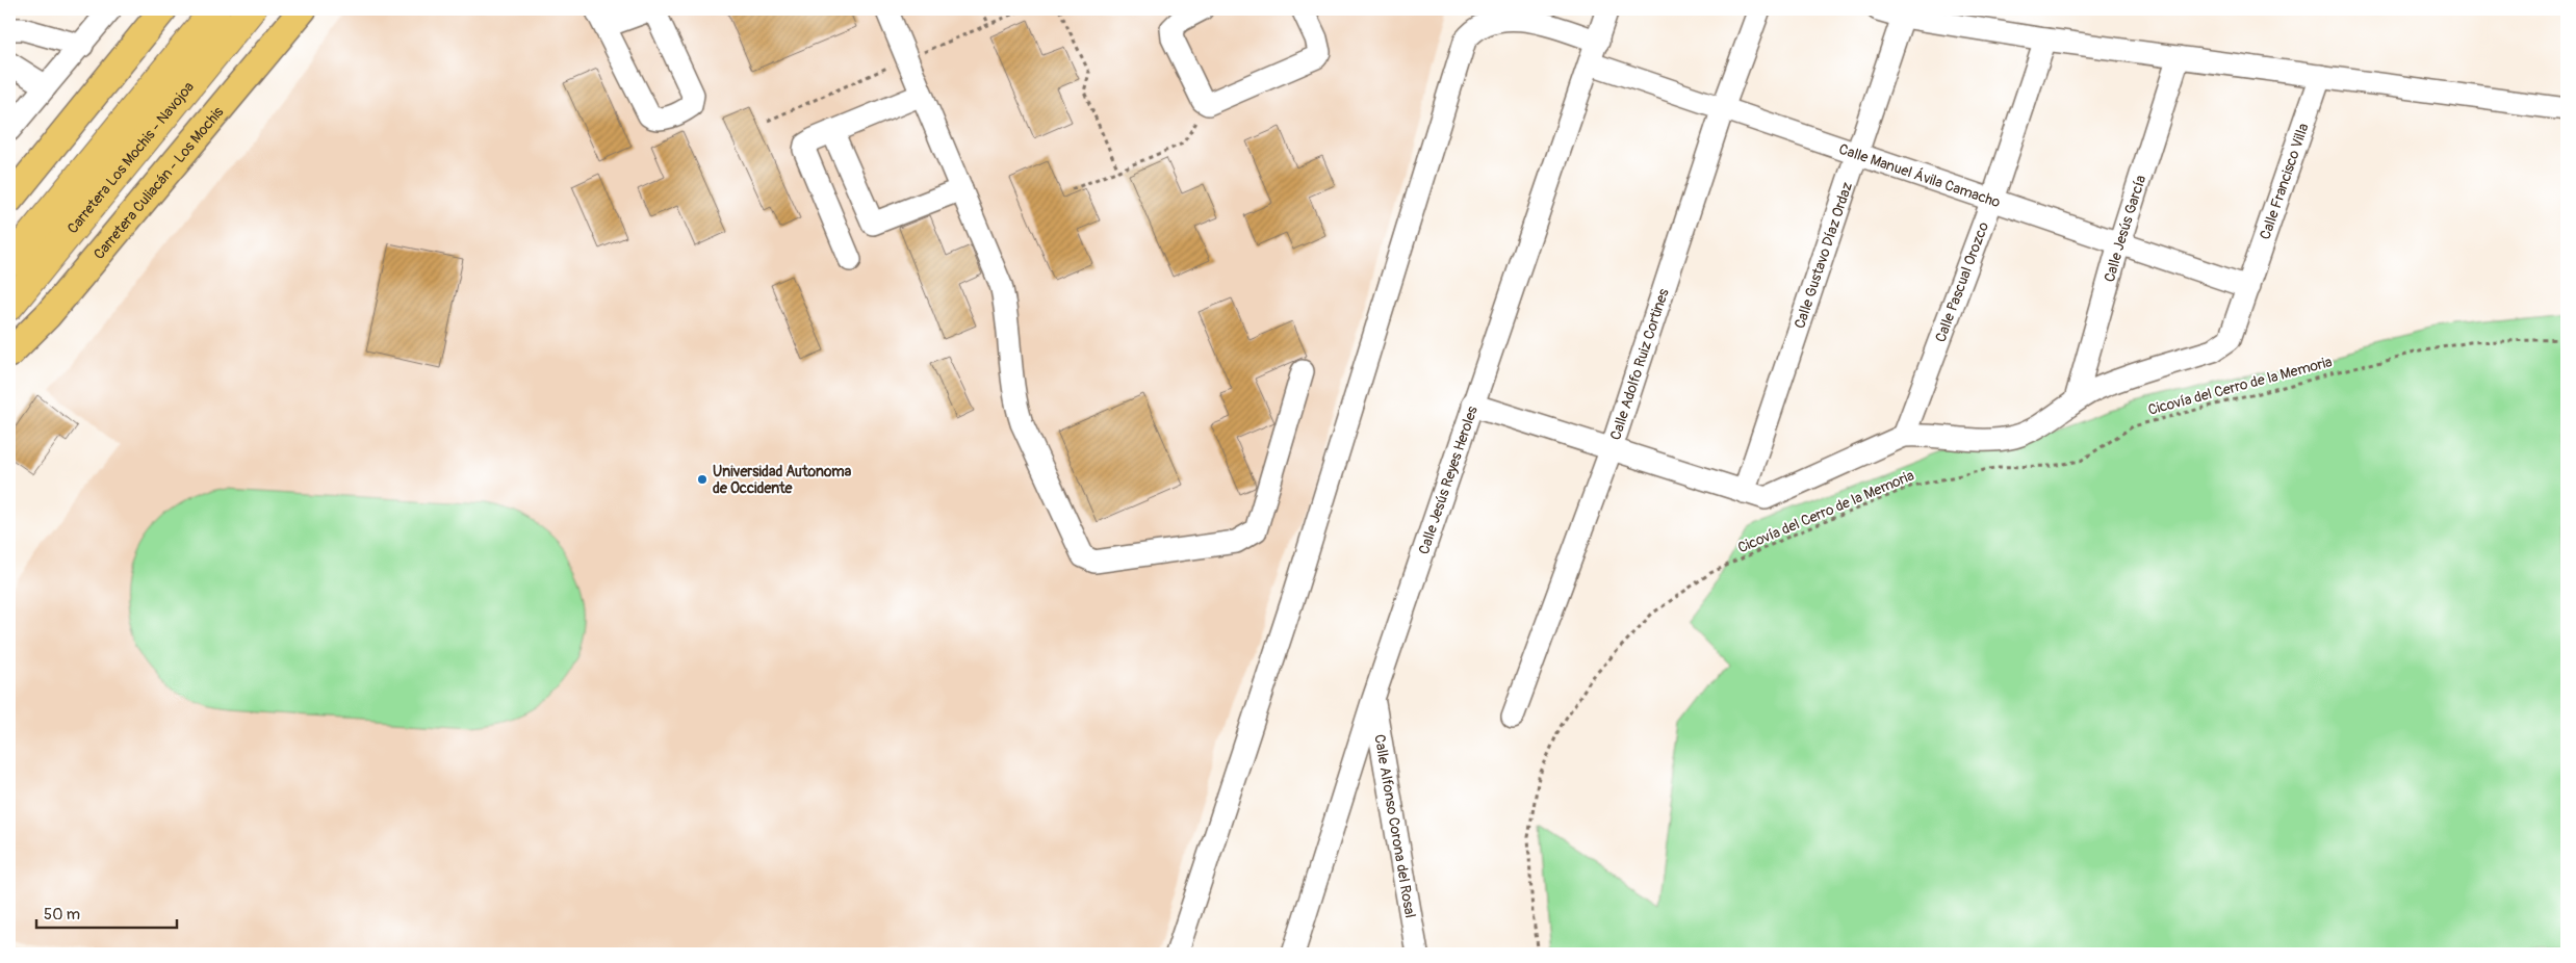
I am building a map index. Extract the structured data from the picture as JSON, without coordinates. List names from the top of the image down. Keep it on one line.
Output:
{"streets":{"highway":["Carretera Los Mochis - Navojoa"],"main road":["Carretera Culiacán - Los Mochis"],"street":["Calle Manuel Ávila Camacho","Calle Francisco Villa","Calle Jesús García","Calle Gustavo Díaz Ordaz","Calle Pascual Orozco","Calle Adolfo Ruiz Cortines","Calle Jesús Reyes Heroles","Calle Alfonso Corona del Rosal"],"path":["Cicovía del Cerro de la Memoria"]},"crossings":[["Calle Manuel Ávila Camacho","Calle Francisco Villa"],["Calle Manuel Ávila Camacho","Calle Jesús García"],["Calle Manuel Ávila Camacho","Calle Gustavo Díaz Ordaz"],["Calle Manuel Ávila Camacho","Calle Pascual Orozco"],["Calle Manuel Ávila Camacho","Calle Adolfo Ruiz Cortines"],["Calle Manuel Ávila Camacho","Calle Jesús Reyes Heroles"],["Calle Francisco Villa","Calle Jesús García"],["Calle Francisco Villa","Calle Pascual Orozco"],["Calle Jesús Reyes Heroles","Calle Alfonso Corona del Rosal"]],"places":["Universidad Autonoma de Occidente"],"scale_bar":"50 m"}
